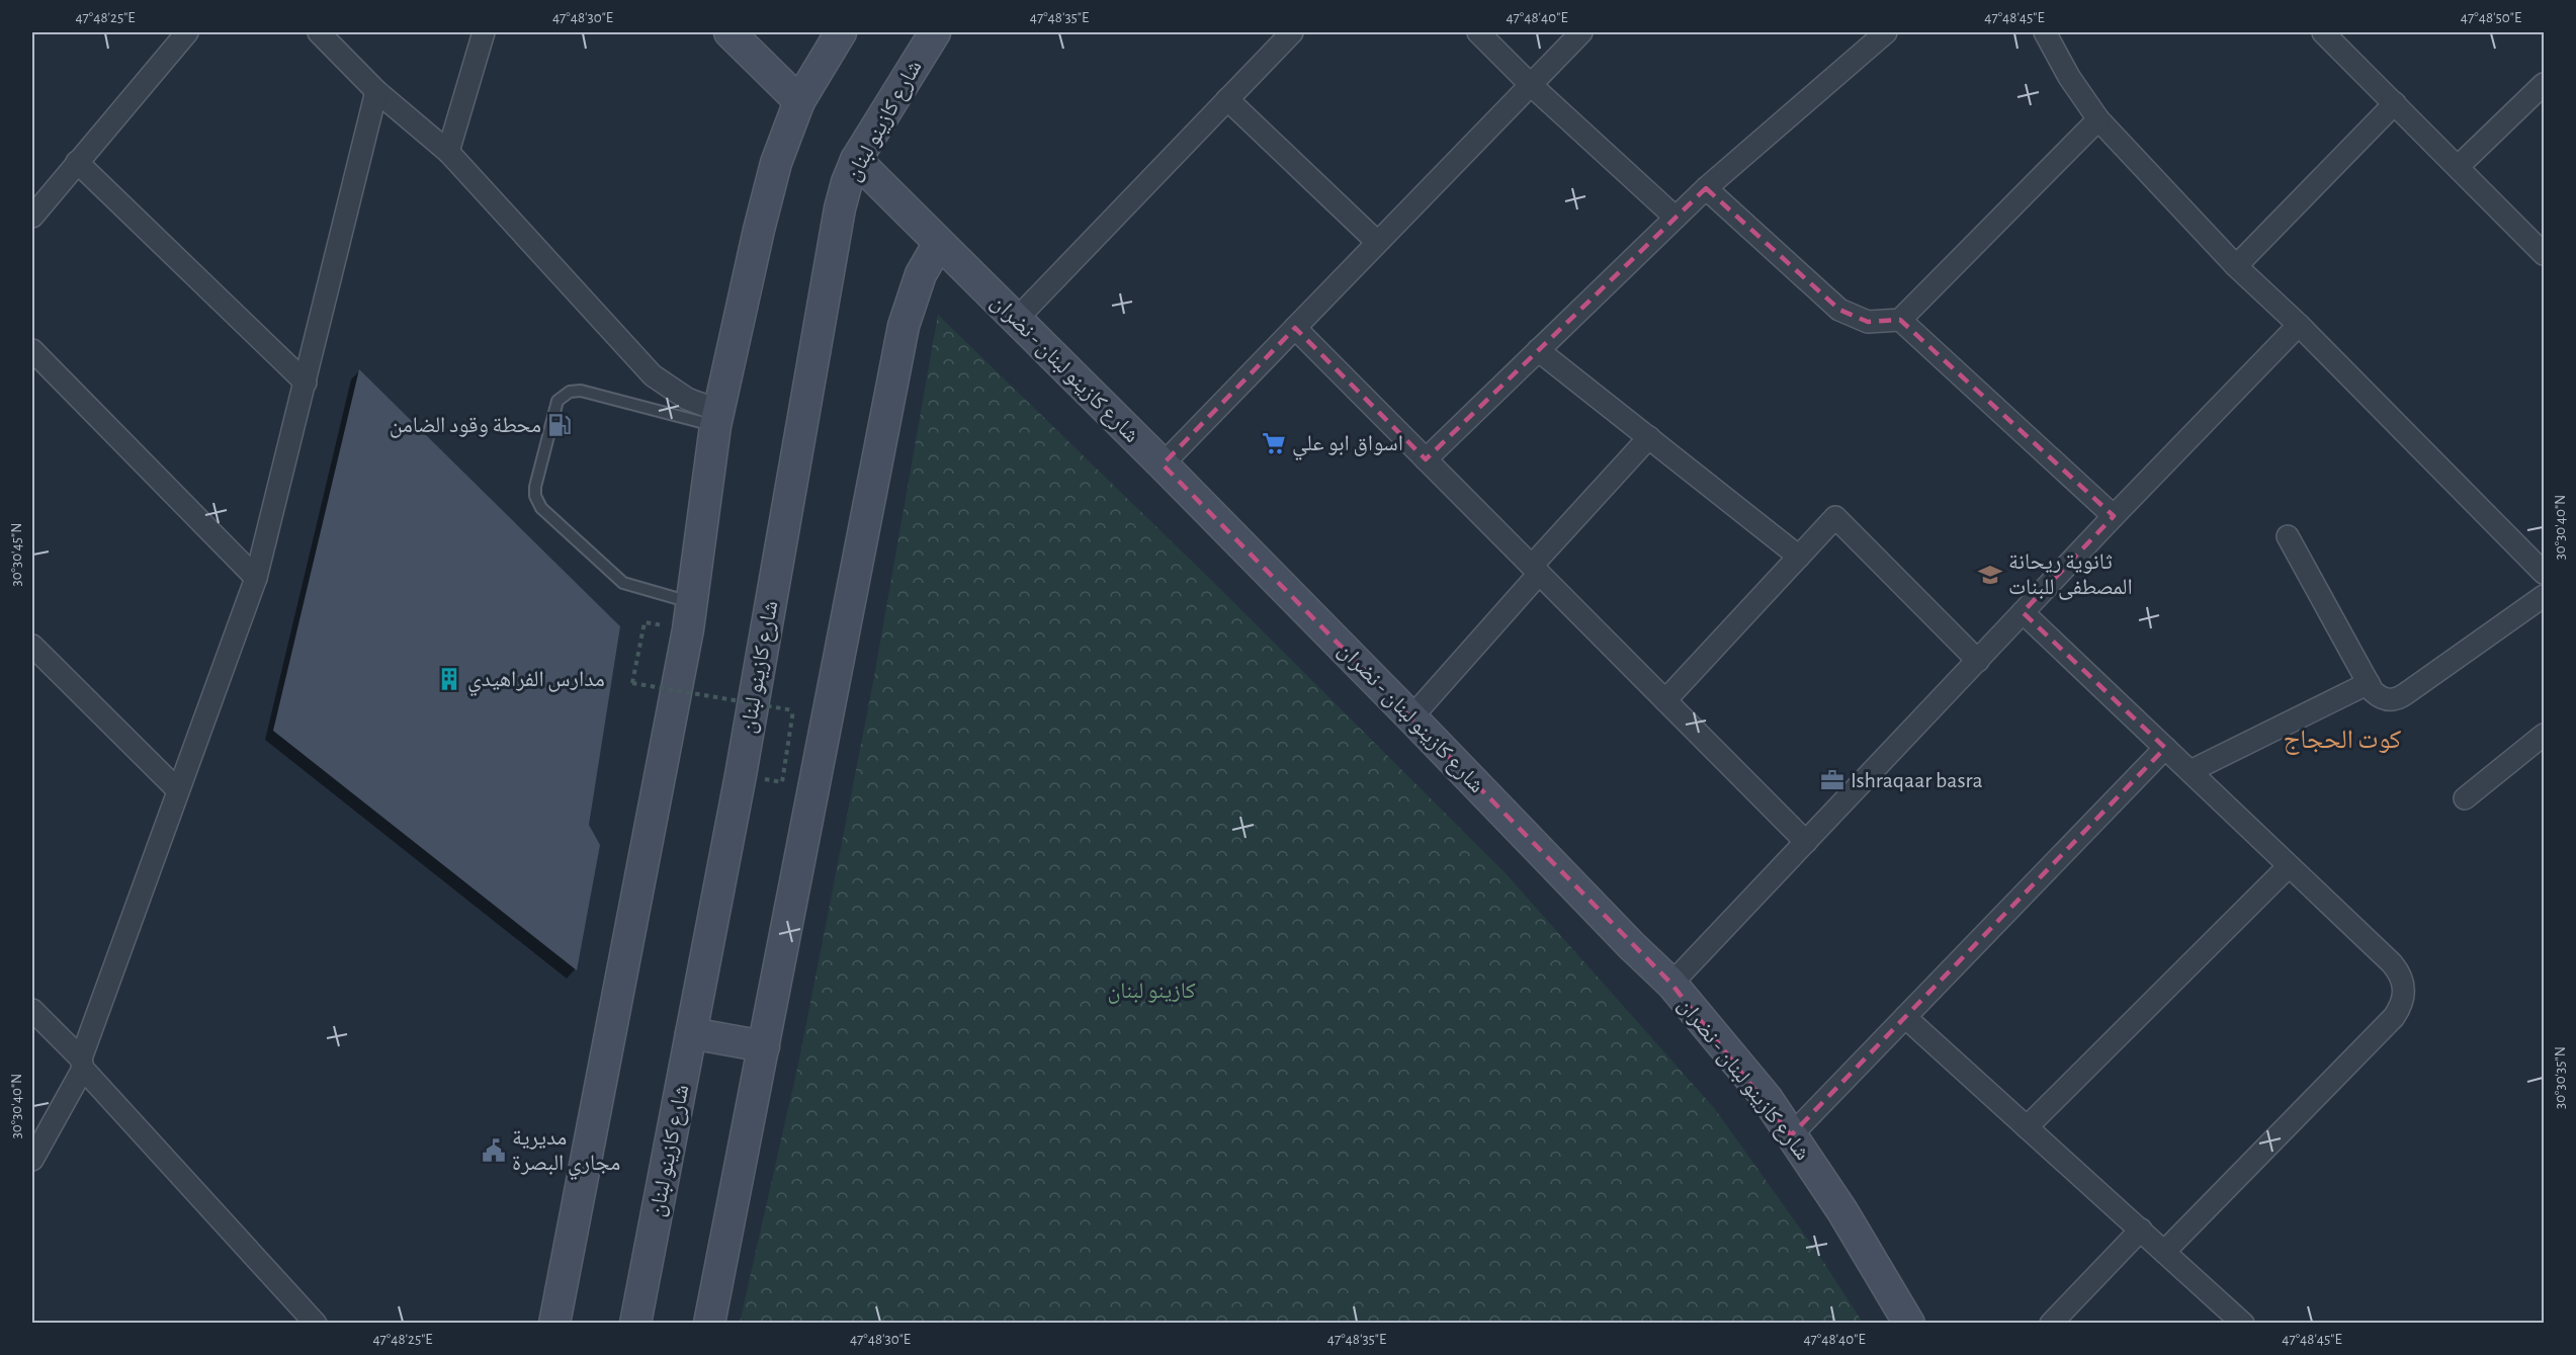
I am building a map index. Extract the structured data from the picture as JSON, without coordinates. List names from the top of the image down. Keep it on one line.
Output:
{"streets":{"street":["شارع كازينو لبنان","شارع كازينو لبنان - نضران"]},"crossings":[["شارع كازينو لبنان","شارع كازينو لبنان - نضران"]],"districts":["كوت الحجاج"],"parks":["كازينو لبنان"],"places":{"fuel station":["محطة وقود الضامن"],"supermarket":["اسواق ابو علي"],"school or university":["ثانوية ريحانة المصطفى للبنات"],"building":["مدارس الفراهيدي"],"office":["Ishraqaar basra"],"public building":["مديرية مجاري البصرة"]},"coordinates":["47°48'25\"E","47°48'30\"E","47°48'35\"E","47°48'40\"E","47°48'45\"E","47°48'50\"E","30°30'40\"N","30°30'45\"N","30°30'35\"N"]}
